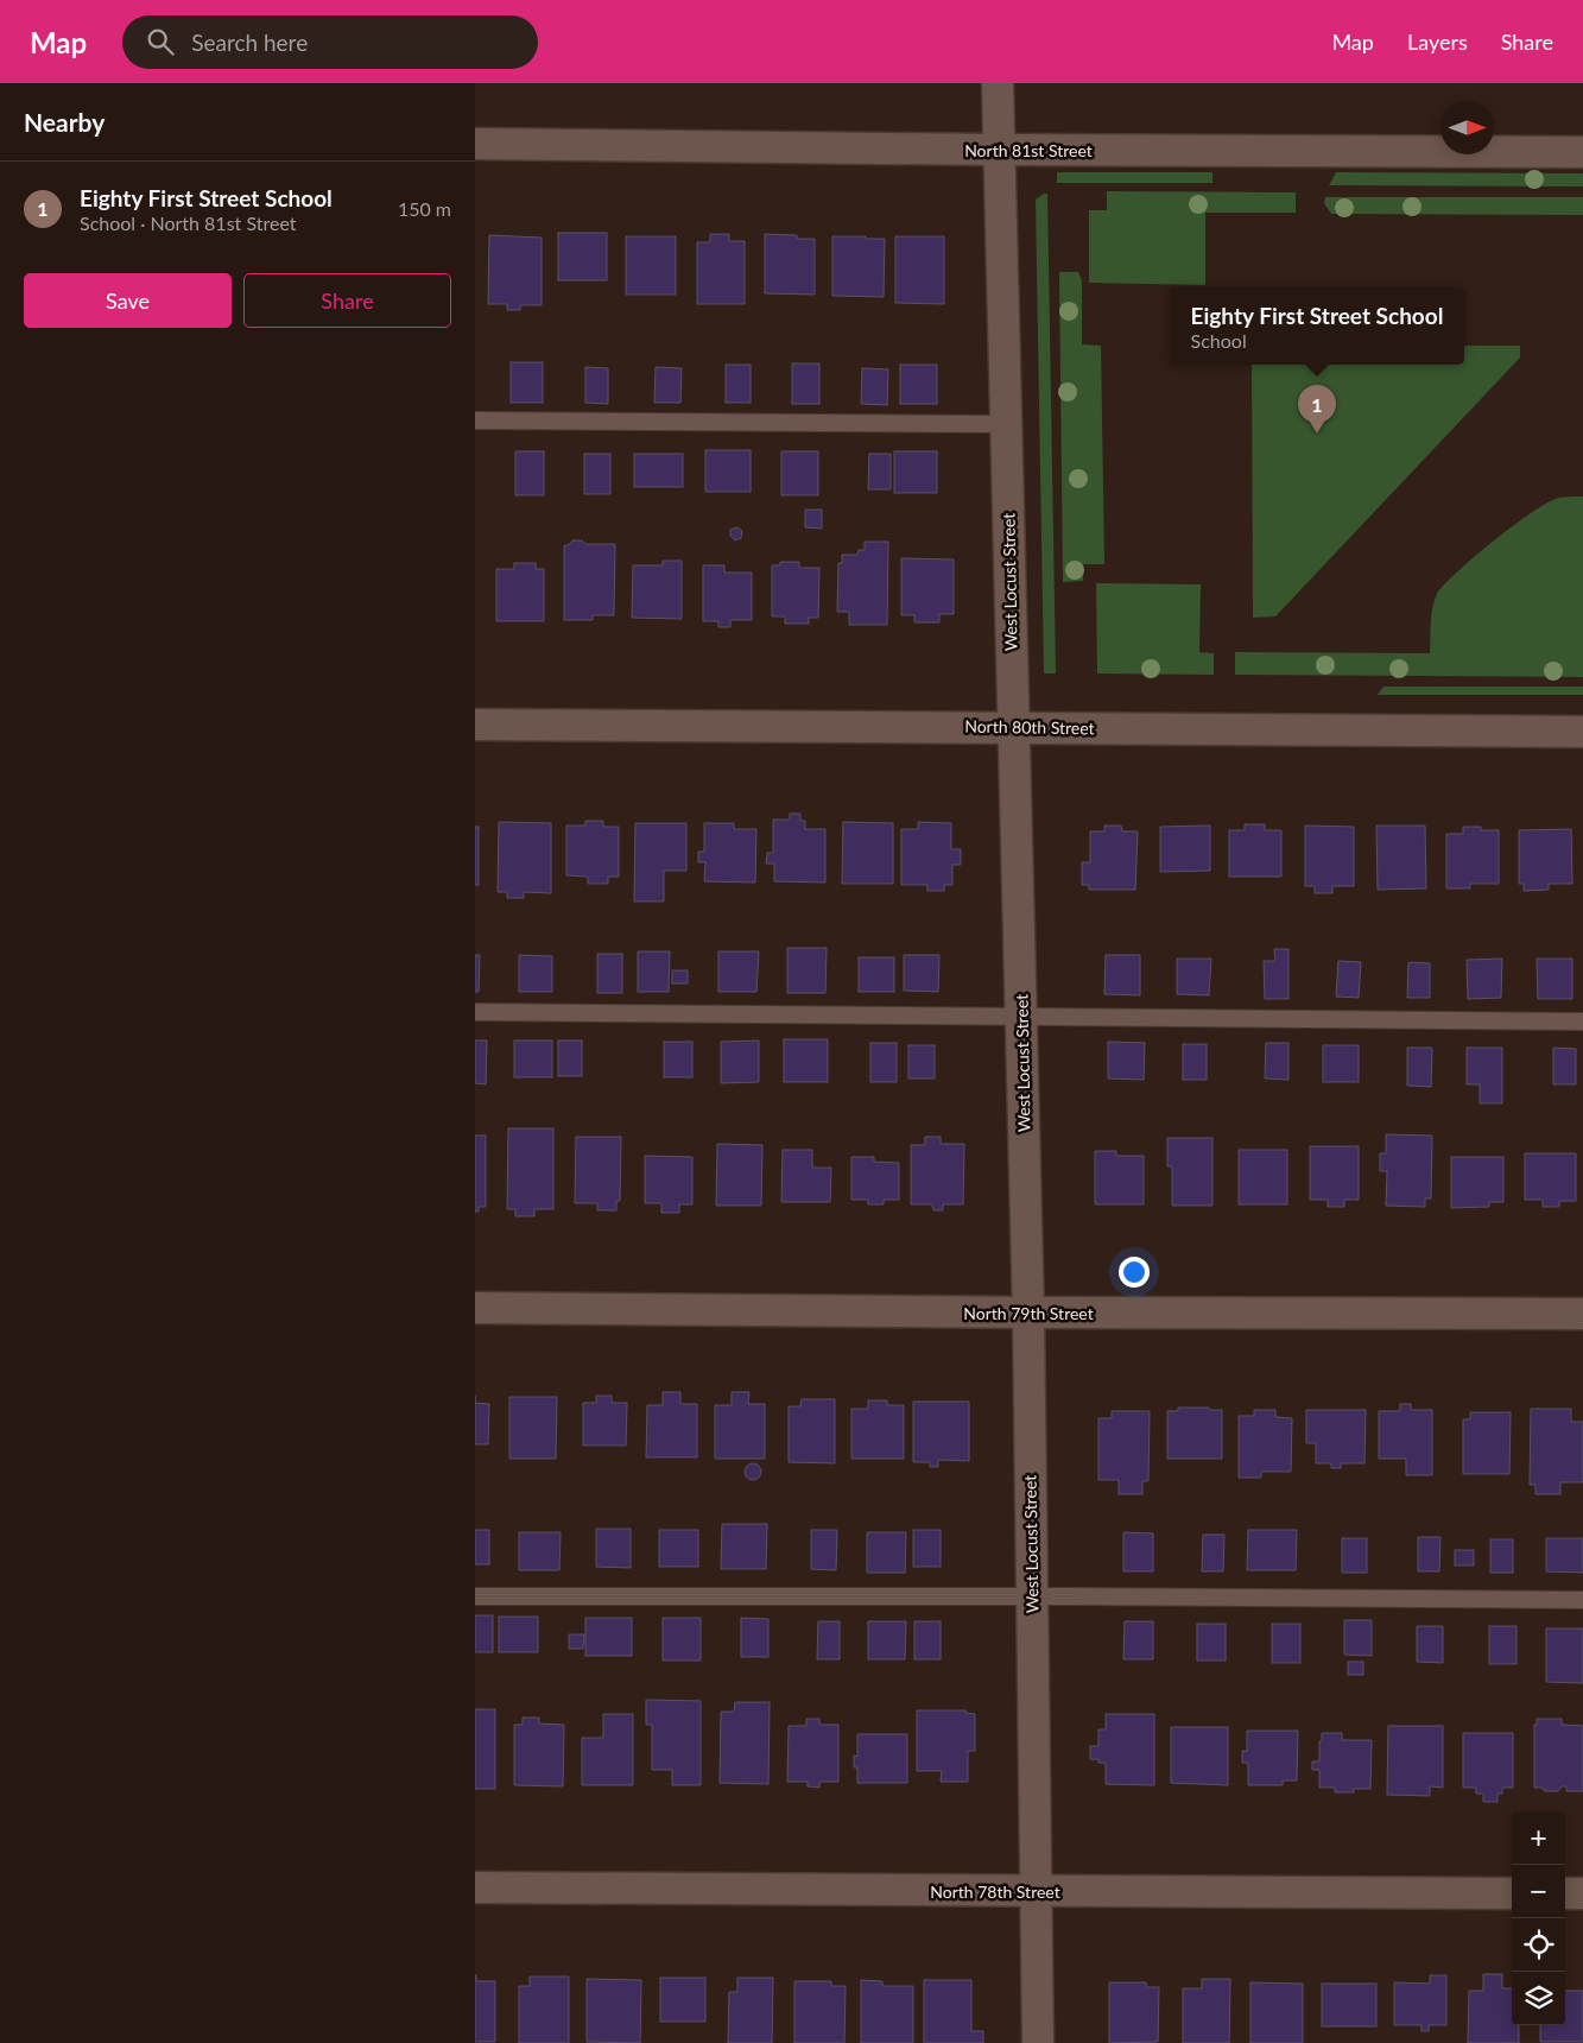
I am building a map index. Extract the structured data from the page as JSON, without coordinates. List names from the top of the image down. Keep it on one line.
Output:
{"streets":{"street":["North 81st Street","West Locust Street","North 80th Street","North 79th Street","North 78th Street"]},"crossings":[["North 81st Street","West Locust Street"],["West Locust Street","North 80th Street"],["West Locust Street","North 79th Street"],["West Locust Street","North 78th Street"]],"north":"right","page":{"header":"Map","search":"Search here","nav":["Map","Layers","Share"],"heading":"Nearby","list":[{"mark":"1","name":"Eighty First Street School","note":"School · North 81st Street","value":"150 m"}],"buttons":["Save","Share"],"popup":["Eighty First Street School","School"],"pins":"1","map_buttons":["+","−"]}}
